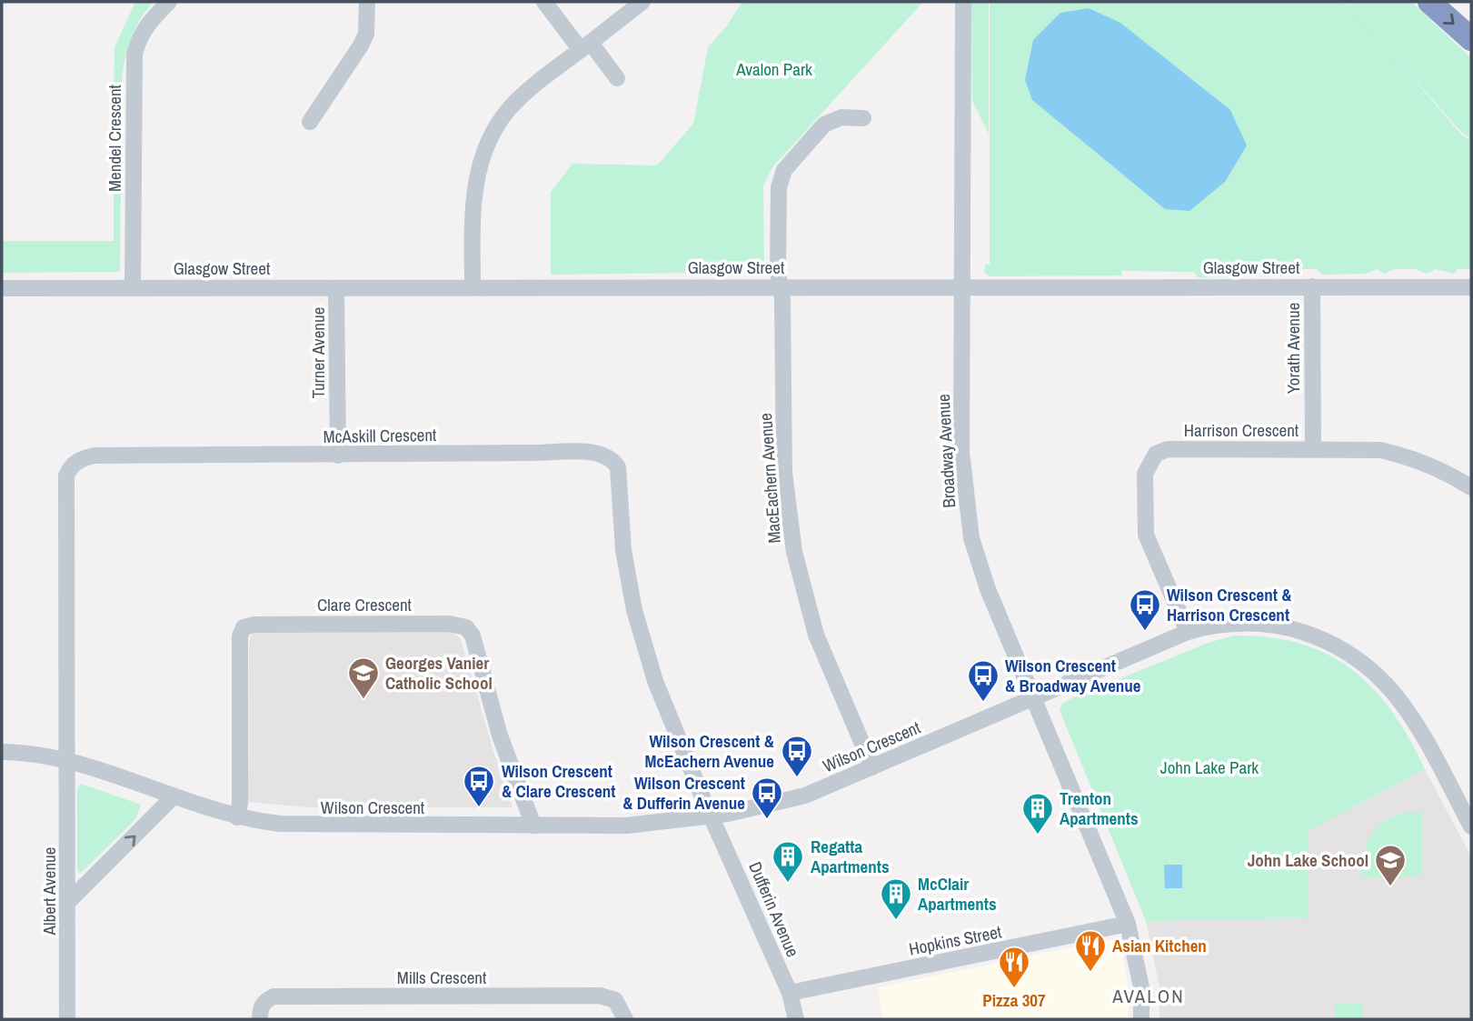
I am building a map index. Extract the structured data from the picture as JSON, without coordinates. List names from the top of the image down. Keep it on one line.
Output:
{"streets":{"street":["Mendel Crescent","Glasgow Street","Yorath Avenue","Turner Avenue","Harrison Crescent","McAskill Crescent","Broadway Avenue","MacEachern Avenue","Clare Crescent","Wilson Crescent","Albert Avenue","Dufferin Avenue","Hopkins Street","Mills Crescent"]},"crossings":[["Mendel Crescent","Glasgow Street"],["Glasgow Street","Yorath Avenue"],["Glasgow Street","Turner Avenue"],["Glasgow Street","Broadway Avenue"],["Glasgow Street","MacEachern Avenue"],["Yorath Avenue","Harrison Crescent"],["Turner Avenue","McAskill Crescent"],["Harrison Crescent","Wilson Crescent"],["McAskill Crescent","Wilson Crescent"],["McAskill Crescent","Albert Avenue"],["McAskill Crescent","Dufferin Avenue"],["Broadway Avenue","Wilson Crescent"],["Broadway Avenue","Hopkins Street"],["MacEachern Avenue","Wilson Crescent"],["Clare Crescent","Wilson Crescent"],["Wilson Crescent","Albert Avenue"],["Wilson Crescent","Dufferin Avenue"],["Dufferin Avenue","Hopkins Street"]],"districts":["AVALON"],"parks":["Avalon Park","John Lake Park"],"places":{"bus stop":["Wilson Crescent & Harrison Crescent","Wilson Crescent & Broadway Avenue","Wilson Crescent & McEachern Avenue","Wilson Crescent & Clare Crescent","Wilson Crescent & Dufferin Avenue"],"school or university":["Georges Vanier Catholic School","John Lake School"],"building":["Trenton Apartments","Regatta Apartments","McClair Apartments"],"restaurant":["Asian Kitchen","Pizza 307"]}}
